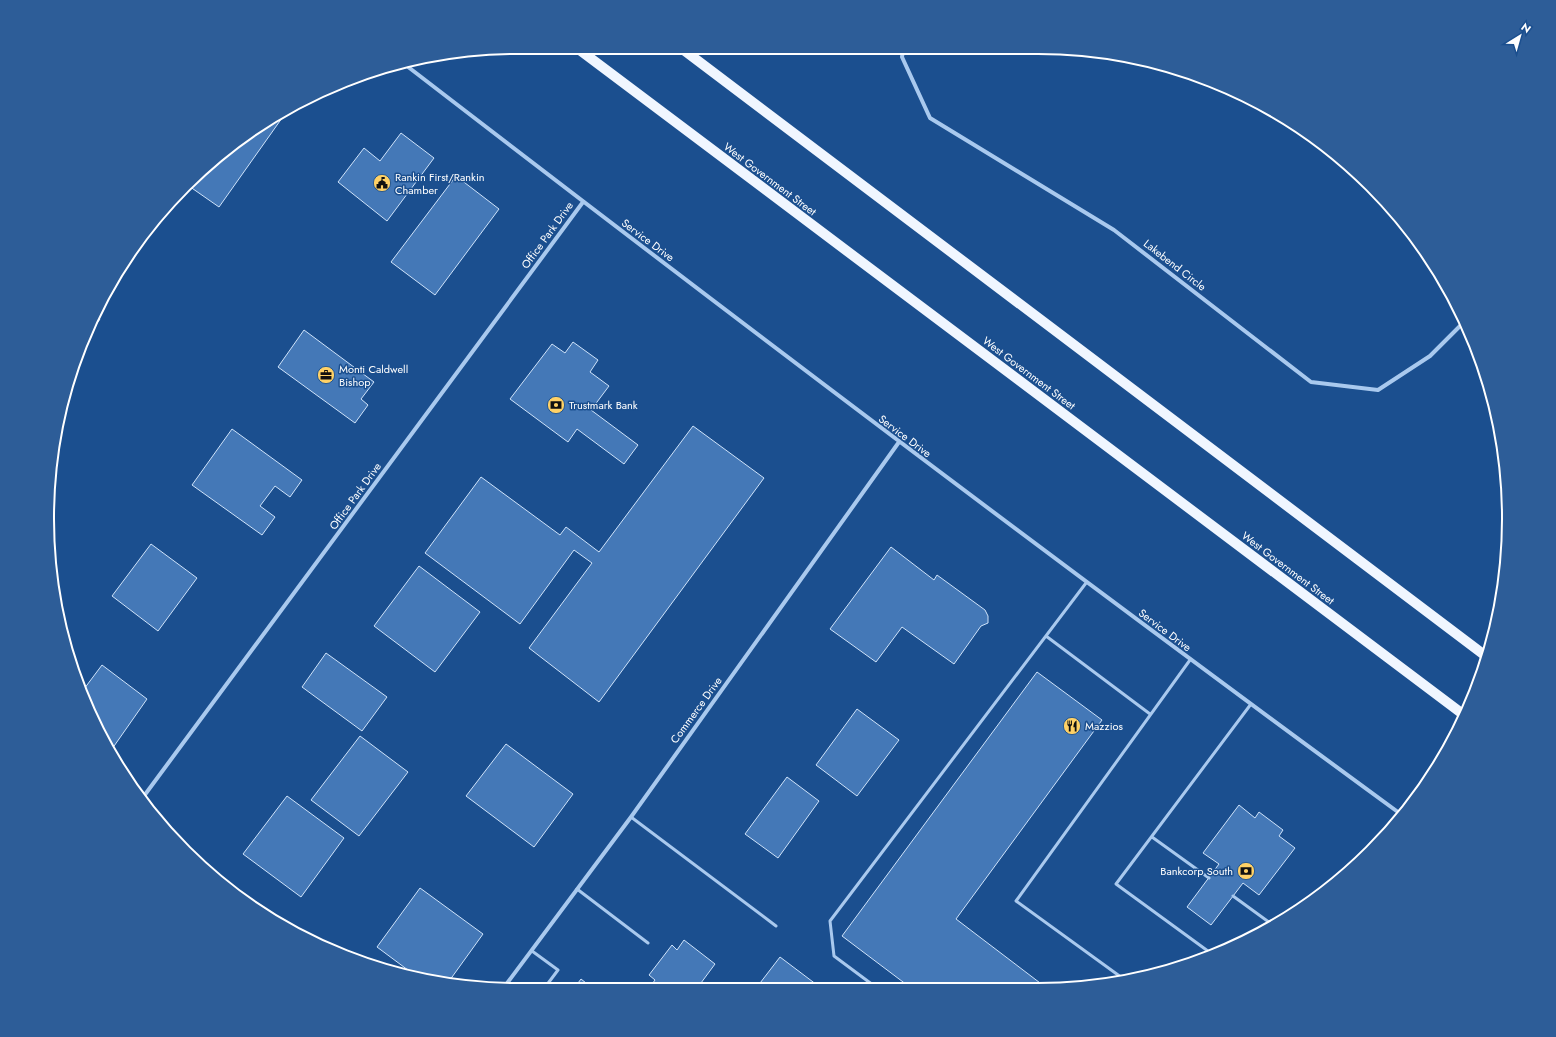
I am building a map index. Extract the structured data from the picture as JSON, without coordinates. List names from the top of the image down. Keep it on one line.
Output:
{"streets":{"main road":["West Government Street"],"street":["Office Park Drive","Service Drive","Lakebend Circle","Commerce Drive"]},"crossings":[["Office Park Drive","Service Drive"],["Service Drive","Commerce Drive"]],"places":{"public building":["Rankin First/Rankin Chamber"],"office":["Monti Caldwell Bishop"],"bank":["Trustmark Bank","Bankcorp South"],"restaurant":["Mazzios"]},"north":"top right"}
